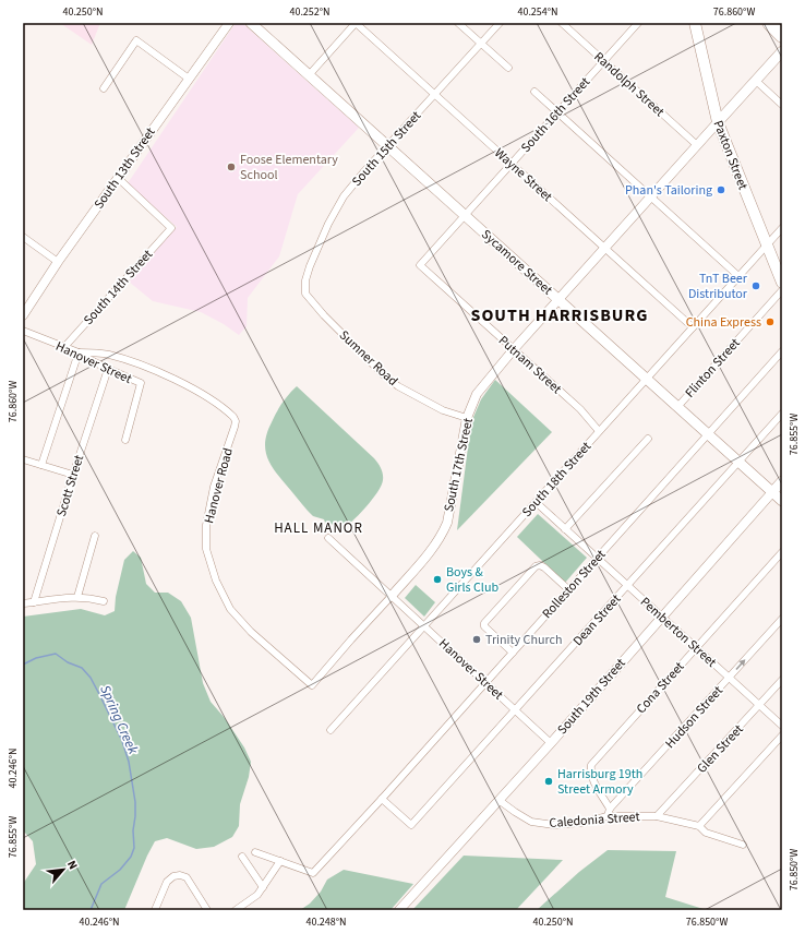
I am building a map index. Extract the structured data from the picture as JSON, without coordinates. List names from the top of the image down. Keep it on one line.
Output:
{"streets":{"main road":["Paxton Street","Sycamore Street","South 17th Street","South 19th Street"],"street":["Randolph Street","South 16th Street","South 15th Street","South 13th Street","Wayne Street","South 14th Street","Sumner Road","Hanover Street","Putnam Street","Flinton Street","South 18th Street","Scott Street","Hanover Road","Rolleston Street","Dean Street","Pemberton Street","Cona Street","Hudson Street","Glen Street","Caledonia Street"]},"crossings":[["Randolph Street","South 16th Street"],["Randolph Street","South 17th Street"],["South 16th Street","Wayne Street"],["South 16th Street","Sycamore Street"],["South 16th Street","Putnam Street"],["South 15th Street","Wayne Street"],["South 15th Street","Sycamore Street"],["South 15th Street","Sumner Road"],["Paxton Street","South 17th Street"],["Paxton Street","South 18th Street"],["South 13th Street","South 14th Street"],["Wayne Street","South 17th Street"],["Wayne Street","South 18th Street"],["Sycamore Street","Flinton Street"],["Sycamore Street","South 17th Street"],["Sycamore Street","South 18th Street"],["Sycamore Street","Rolleston Street"],["Sycamore Street","Dean Street"],["Sycamore Street","South 19th Street"],["South 14th Street","Hanover Street"],["Sumner Road","South 17th Street"],["Hanover Street","South 17th Street"],["Hanover Street","South 18th Street"],["Hanover Street","Scott Street"],["Hanover Street","Hanover Road"],["Hanover Street","Rolleston Street"],["Hanover Street","Dean Street"],["Hanover Street","South 19th Street"],["Putnam Street","South 17th Street"],["Putnam Street","South 18th Street"],["South 17th Street","Hanover Road"],["South 18th Street","Pemberton Street"],["Rolleston Street","Dean Street"],["Rolleston Street","Pemberton Street"],["Dean Street","Pemberton Street"],["Pemberton Street","Cona Street"],["Pemberton Street","South 19th Street"],["Pemberton Street","Hudson Street"],["Pemberton Street","Glen Street"],["Cona Street","Hudson Street"],["South 19th Street","Caledonia Street"],["Hudson Street","Caledonia Street"],["Glen Street","Caledonia Street"]],"districts":["SOUTH HARRISBURG","HALL MANOR"],"water":["Spring Creek"],"places":["Foose Elementary School","Phan's Tailoring","TnT Beer Distributor","China Express","Boys & Girls Club","Trinity Church","Harrisburg 19th Street Armory"],"north":"top right","coordinates":["40.250°N","40.252°N","40.254°N","76.860°W","76.855°W","40.246°N","76.850°W","40.248°N"]}
